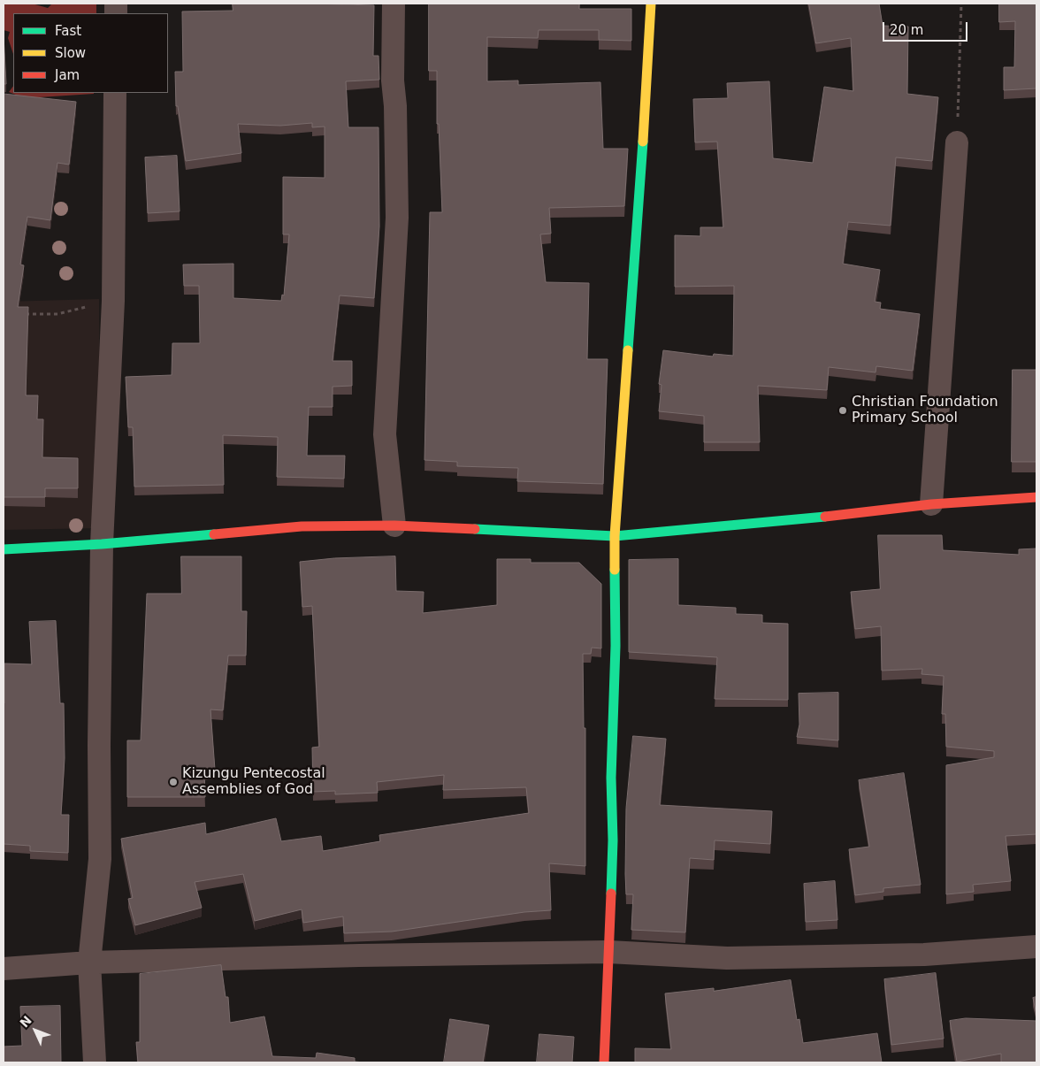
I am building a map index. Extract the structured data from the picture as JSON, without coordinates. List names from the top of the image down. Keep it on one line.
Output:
{"places":["Christian Foundation Primary School","Kizungu Pentecostal Assemblies of God"],"legend":["Fast","Slow","Jam"],"scale_bar":"20 m","north":"top left"}
